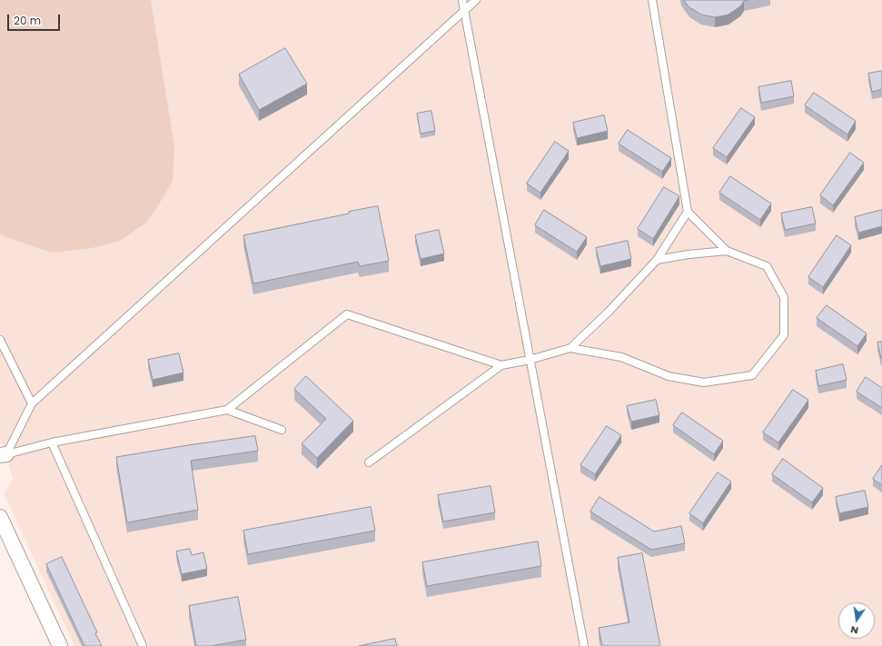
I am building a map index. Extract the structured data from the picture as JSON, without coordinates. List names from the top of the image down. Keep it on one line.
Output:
{"scale_bar":"20 m","north":"bottom"}
